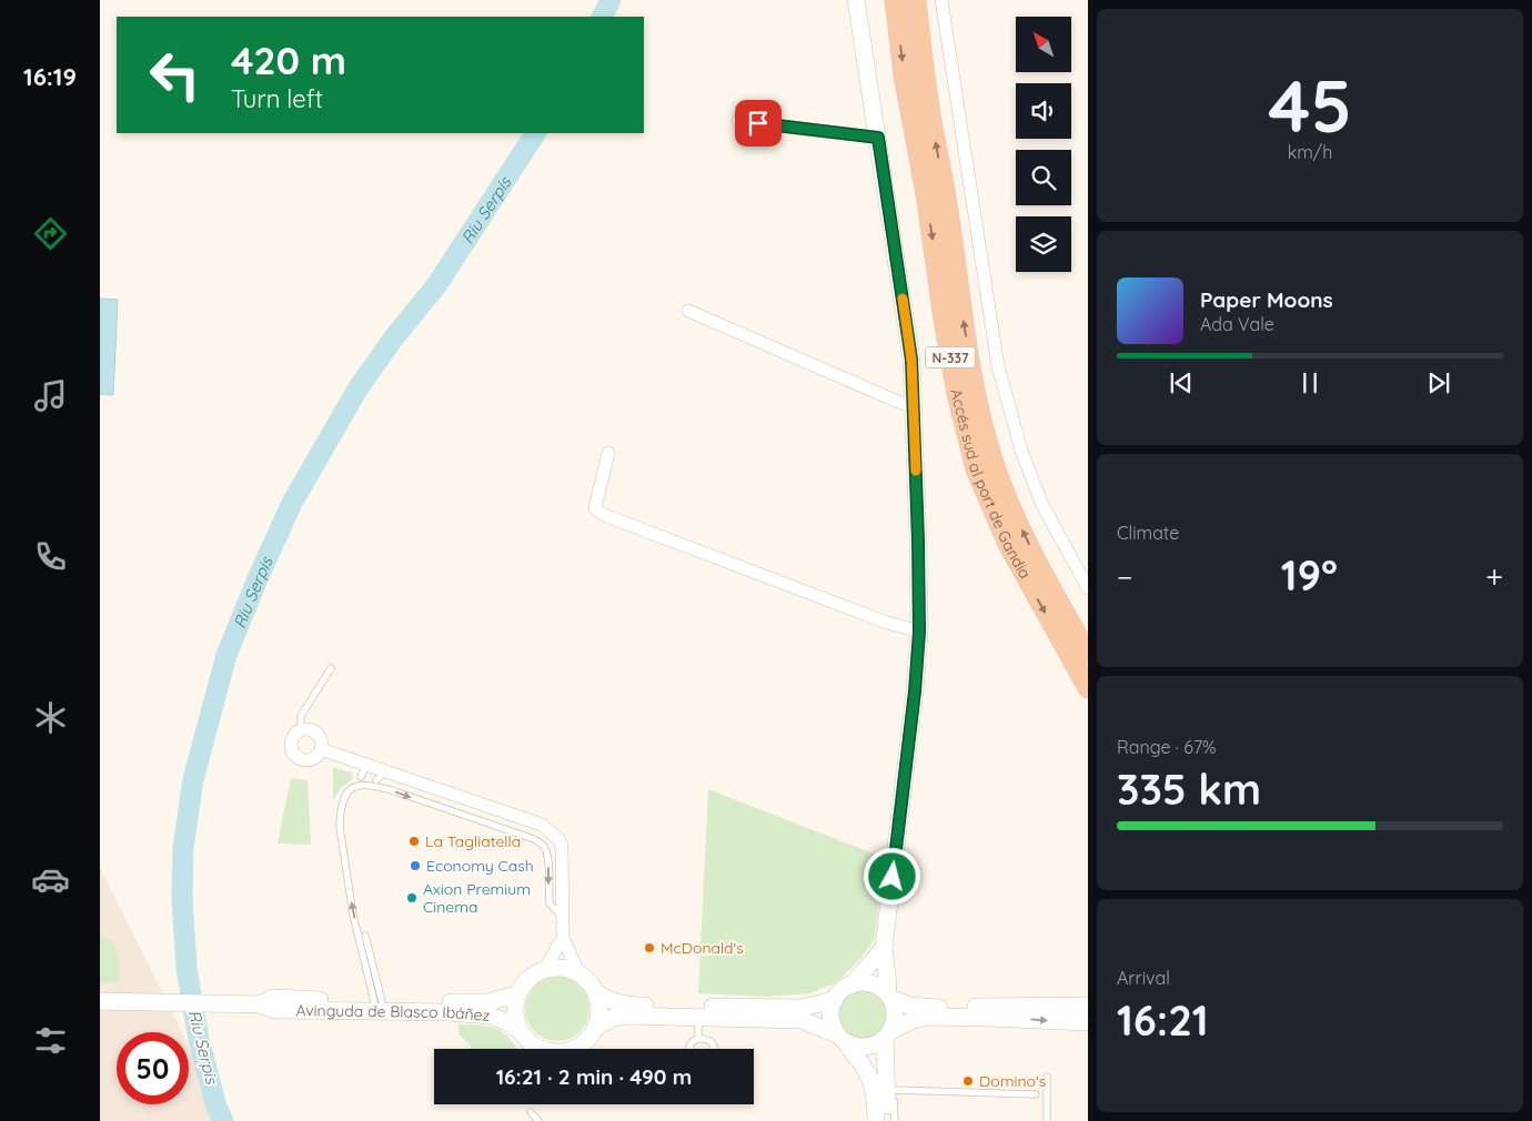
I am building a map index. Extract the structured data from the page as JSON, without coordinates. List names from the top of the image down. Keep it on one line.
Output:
{"streets":{"highway":["N-337","Accés sud al port de Gandia"],"main road":["Avinguda de Blasco Ibáñez"]},"water":["Riu Serpis"],"places":["La Tagliatella","Economy Cash","Axion Premium Cinema","McDonald's","Domino's"],"north":"top left","page":{"tabs":"16:19","tile":[["45","km/h"],"Climate",["Range · 67%","335 km"],["Arrival","16:21"]],"turn":["420 m","Turn left"],"song":["Paper Moons","Ada Vale"],"heat":["−","19°","+"],"limit":"50","trip":"16:21 · 2 min · 490 m"}}
